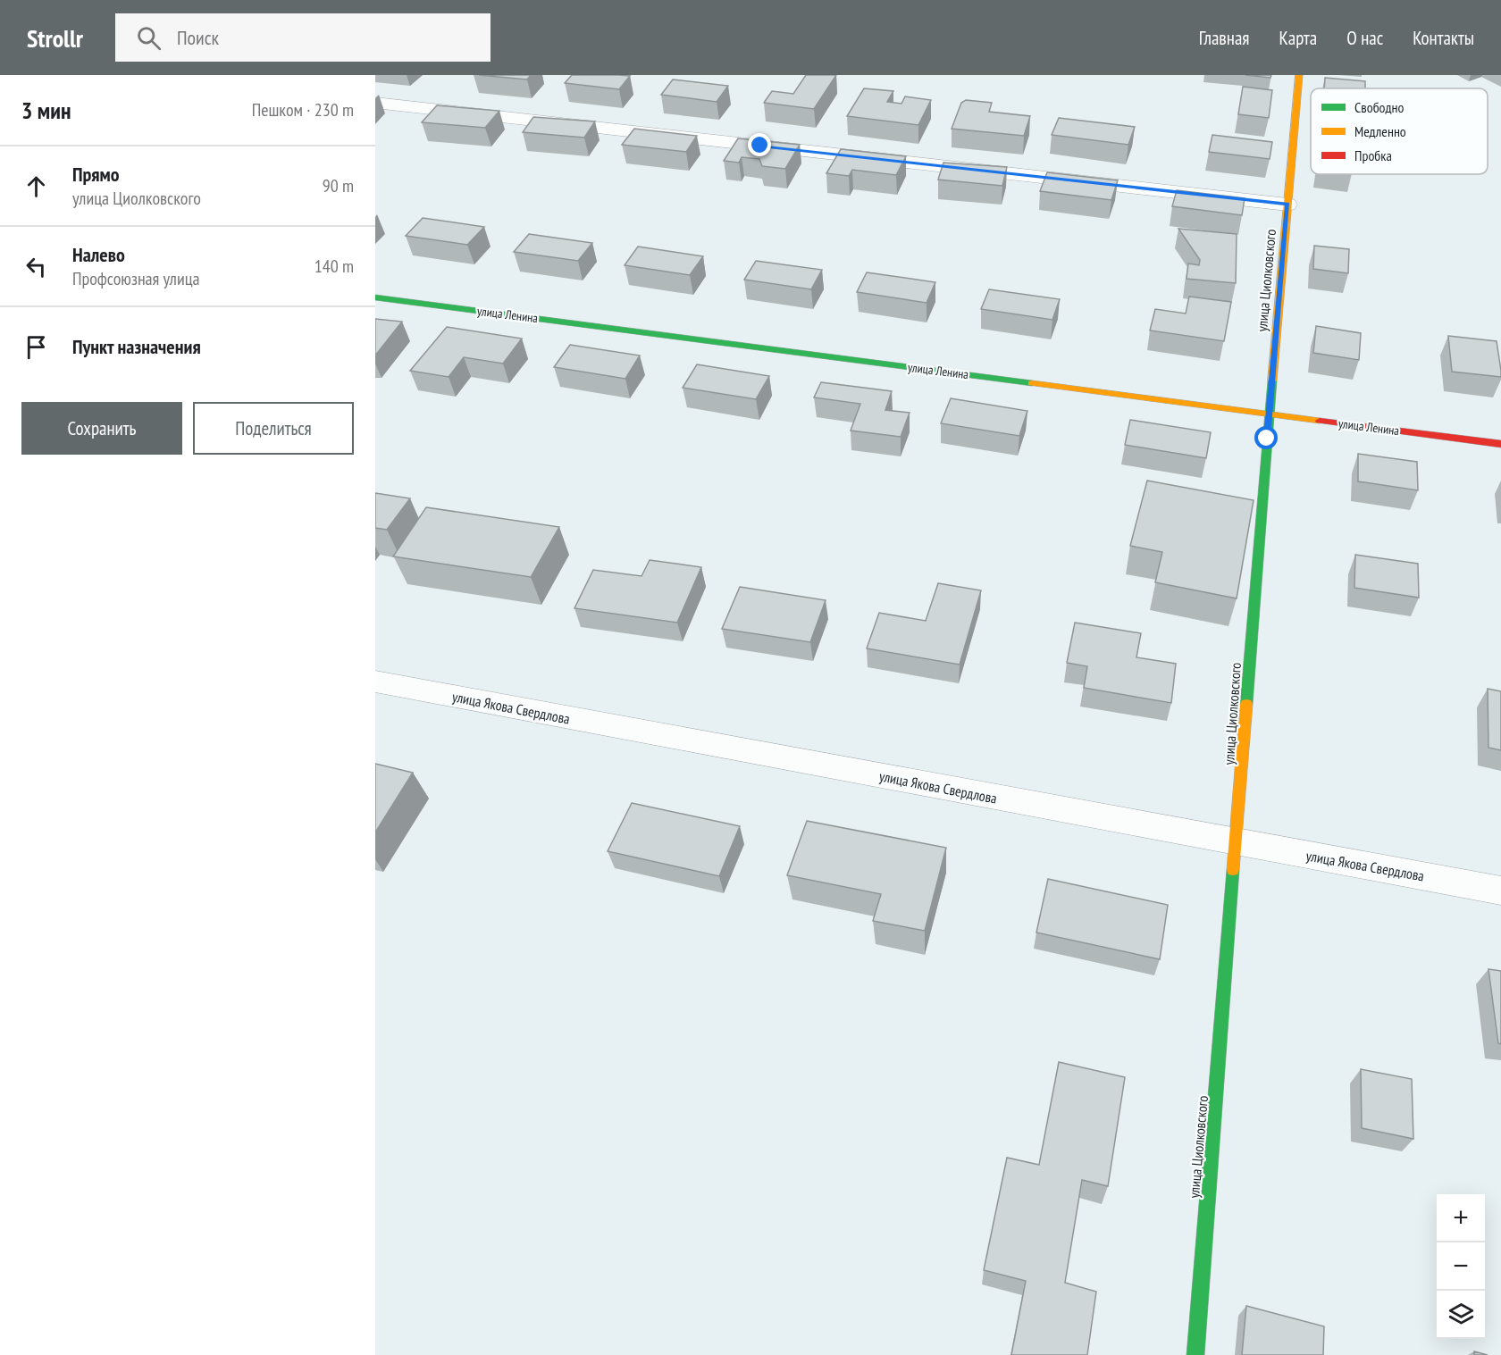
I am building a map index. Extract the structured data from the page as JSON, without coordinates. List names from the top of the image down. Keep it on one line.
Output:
{"streets":{"main road":["улица Циолковского","улица Ленина"],"street":["улица Якова Свердлова"]},"crossings":[["улица Циолковского","улица Ленина"],["улица Циолковского","улица Якова Свердлова"]],"legend":["Свободно","Медленно","Пробка"],"page":{"header":"Strollr","search":"Поиск","nav":["Главная","Карта","О нас","Контакты"],"heading":["3 мин","Пешком · 230 m"],"list":[["Прямо","улица Циолковского","90 m"],["Налево","Профсоюзная улица","140 m"],"Пункт назначения"],"buttons":["Сохранить","Поделиться"],"map_buttons":["+","−"]}}
